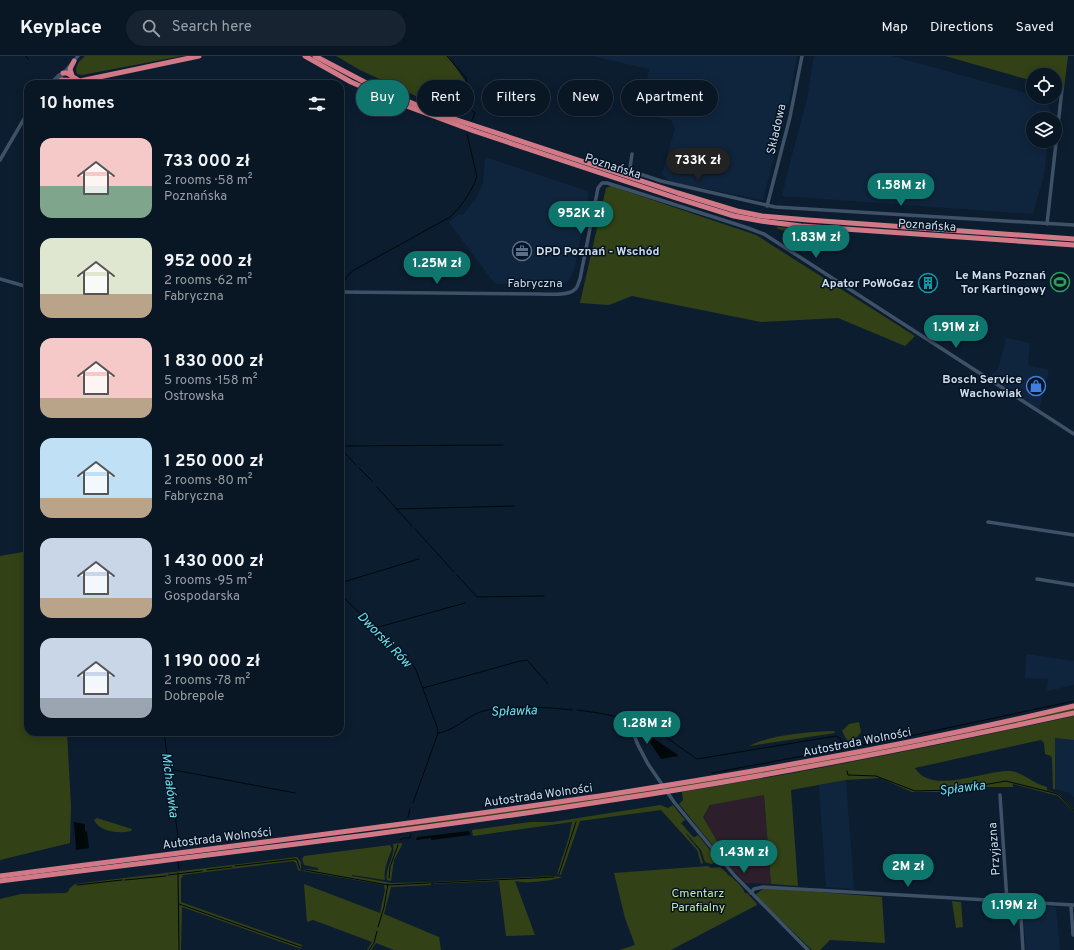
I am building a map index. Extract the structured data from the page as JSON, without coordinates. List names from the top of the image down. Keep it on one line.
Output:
{"streets":{"highway":["Poznańska","Autostrada Wolności"],"street":["Składowa","Fabryczna","Przyjazna"]},"water":["Dworski Rów","Spławka","Michałówka"],"parks":["Cmentarz Parafialny"],"places":{"office":["DPD Poznań - Wschód"],"sports":["Le Mans Poznań Tor Kartingowy"],"building":["Apator PoWoGaz"],"shop":["Bosch Service Wachowiak"]},"page":{"header":"Keyplace","search":"Search here","nav":["Map","Directions","Saved"],"chip":["Buy","Rent","Filters","New","Apartment"],"heading":"10 homes","list":[{"name":"733 000 zł","note":"2 rooms · 58 m² · Poznańska"},{"name":"952 000 zł","note":"2 rooms · 62 m² · Fabryczna"},{"name":"1 830 000 zł","note":"5 rooms · 158 m² · Ostrowska"},{"name":"1 250 000 zł","note":"2 rooms · 80 m² · Fabryczna"},{"name":"1 430 000 zł","note":"3 rooms · 95 m² · Gospodarska"},{"name":"1 190 000 zł","note":"2 rooms · 78 m² · Dobrepole"}],"price":["733K zł","1.58M zł","952K zł","1.83M zł","1.25M zł","1.91M zł","1.28M zł","1.43M zł","2M zł","1.19M zł"]}}
